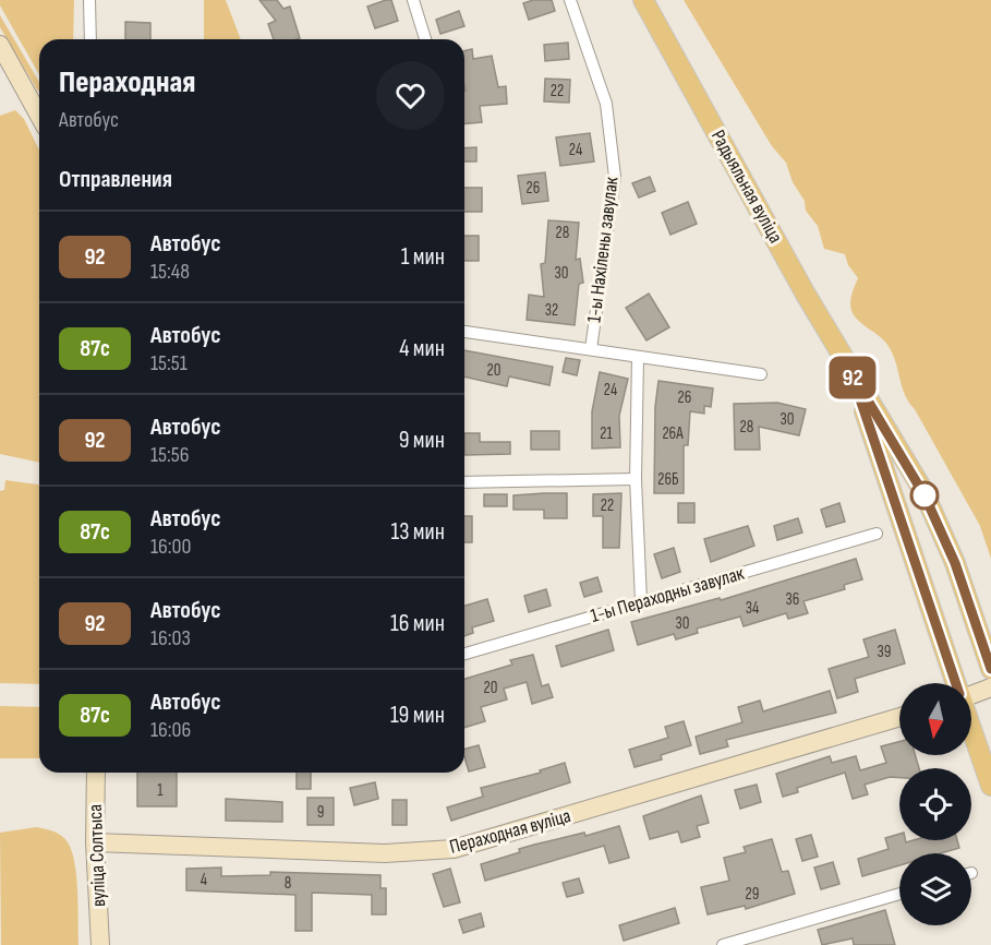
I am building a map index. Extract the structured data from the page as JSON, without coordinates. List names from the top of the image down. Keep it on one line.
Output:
{"streets":{"main road":["Радыяльная вуліца"],"street":["1-ы Нахілены завулак","1-ы Пераходны завулак","Пераходная вуліца","вуліца Солтыса"]},"crossings":[["Пераходная вуліца","вуліца Солтыса"]],"lines":["bus line 92"],"house_numbers":["22","24","26","28","30","32","20","24","26","30","28","21","26А","26Б","22","36","34","30","39","20","1","9","4","8","29"],"north":"bottom","page":{"on_map":"92","heading":[["Пераходная","Автобус"],"Отправления"],"list":[{"mark":"92","name":"Автобус","note":"15:48","value":"1 мин"},{"mark":"87с","name":"Автобус","note":"15:51","value":"4 мин"},{"mark":"92","name":"Автобус","note":"15:56","value":"9 мин"},{"mark":"87с","name":"Автобус","note":"16:00","value":"13 мин"},{"mark":"92","name":"Автобус","note":"16:03","value":"16 мин"},{"mark":"87с","name":"Автобус","note":"16:06","value":"19 мин"}]}}
